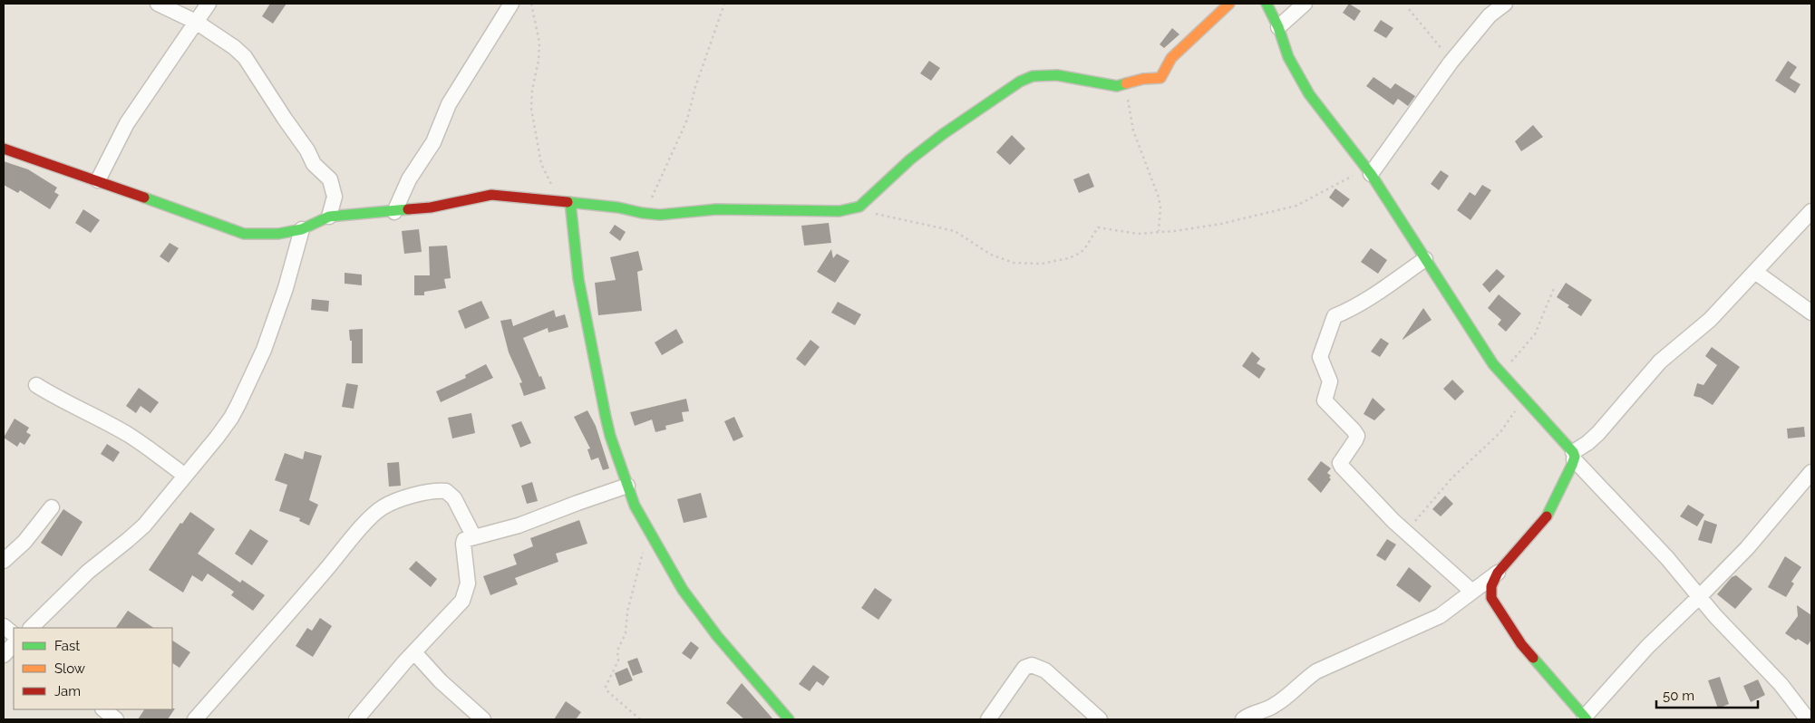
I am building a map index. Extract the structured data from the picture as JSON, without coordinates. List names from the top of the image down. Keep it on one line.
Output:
{"legend":["Fast","Slow","Jam"],"scale_bar":"50 m"}
